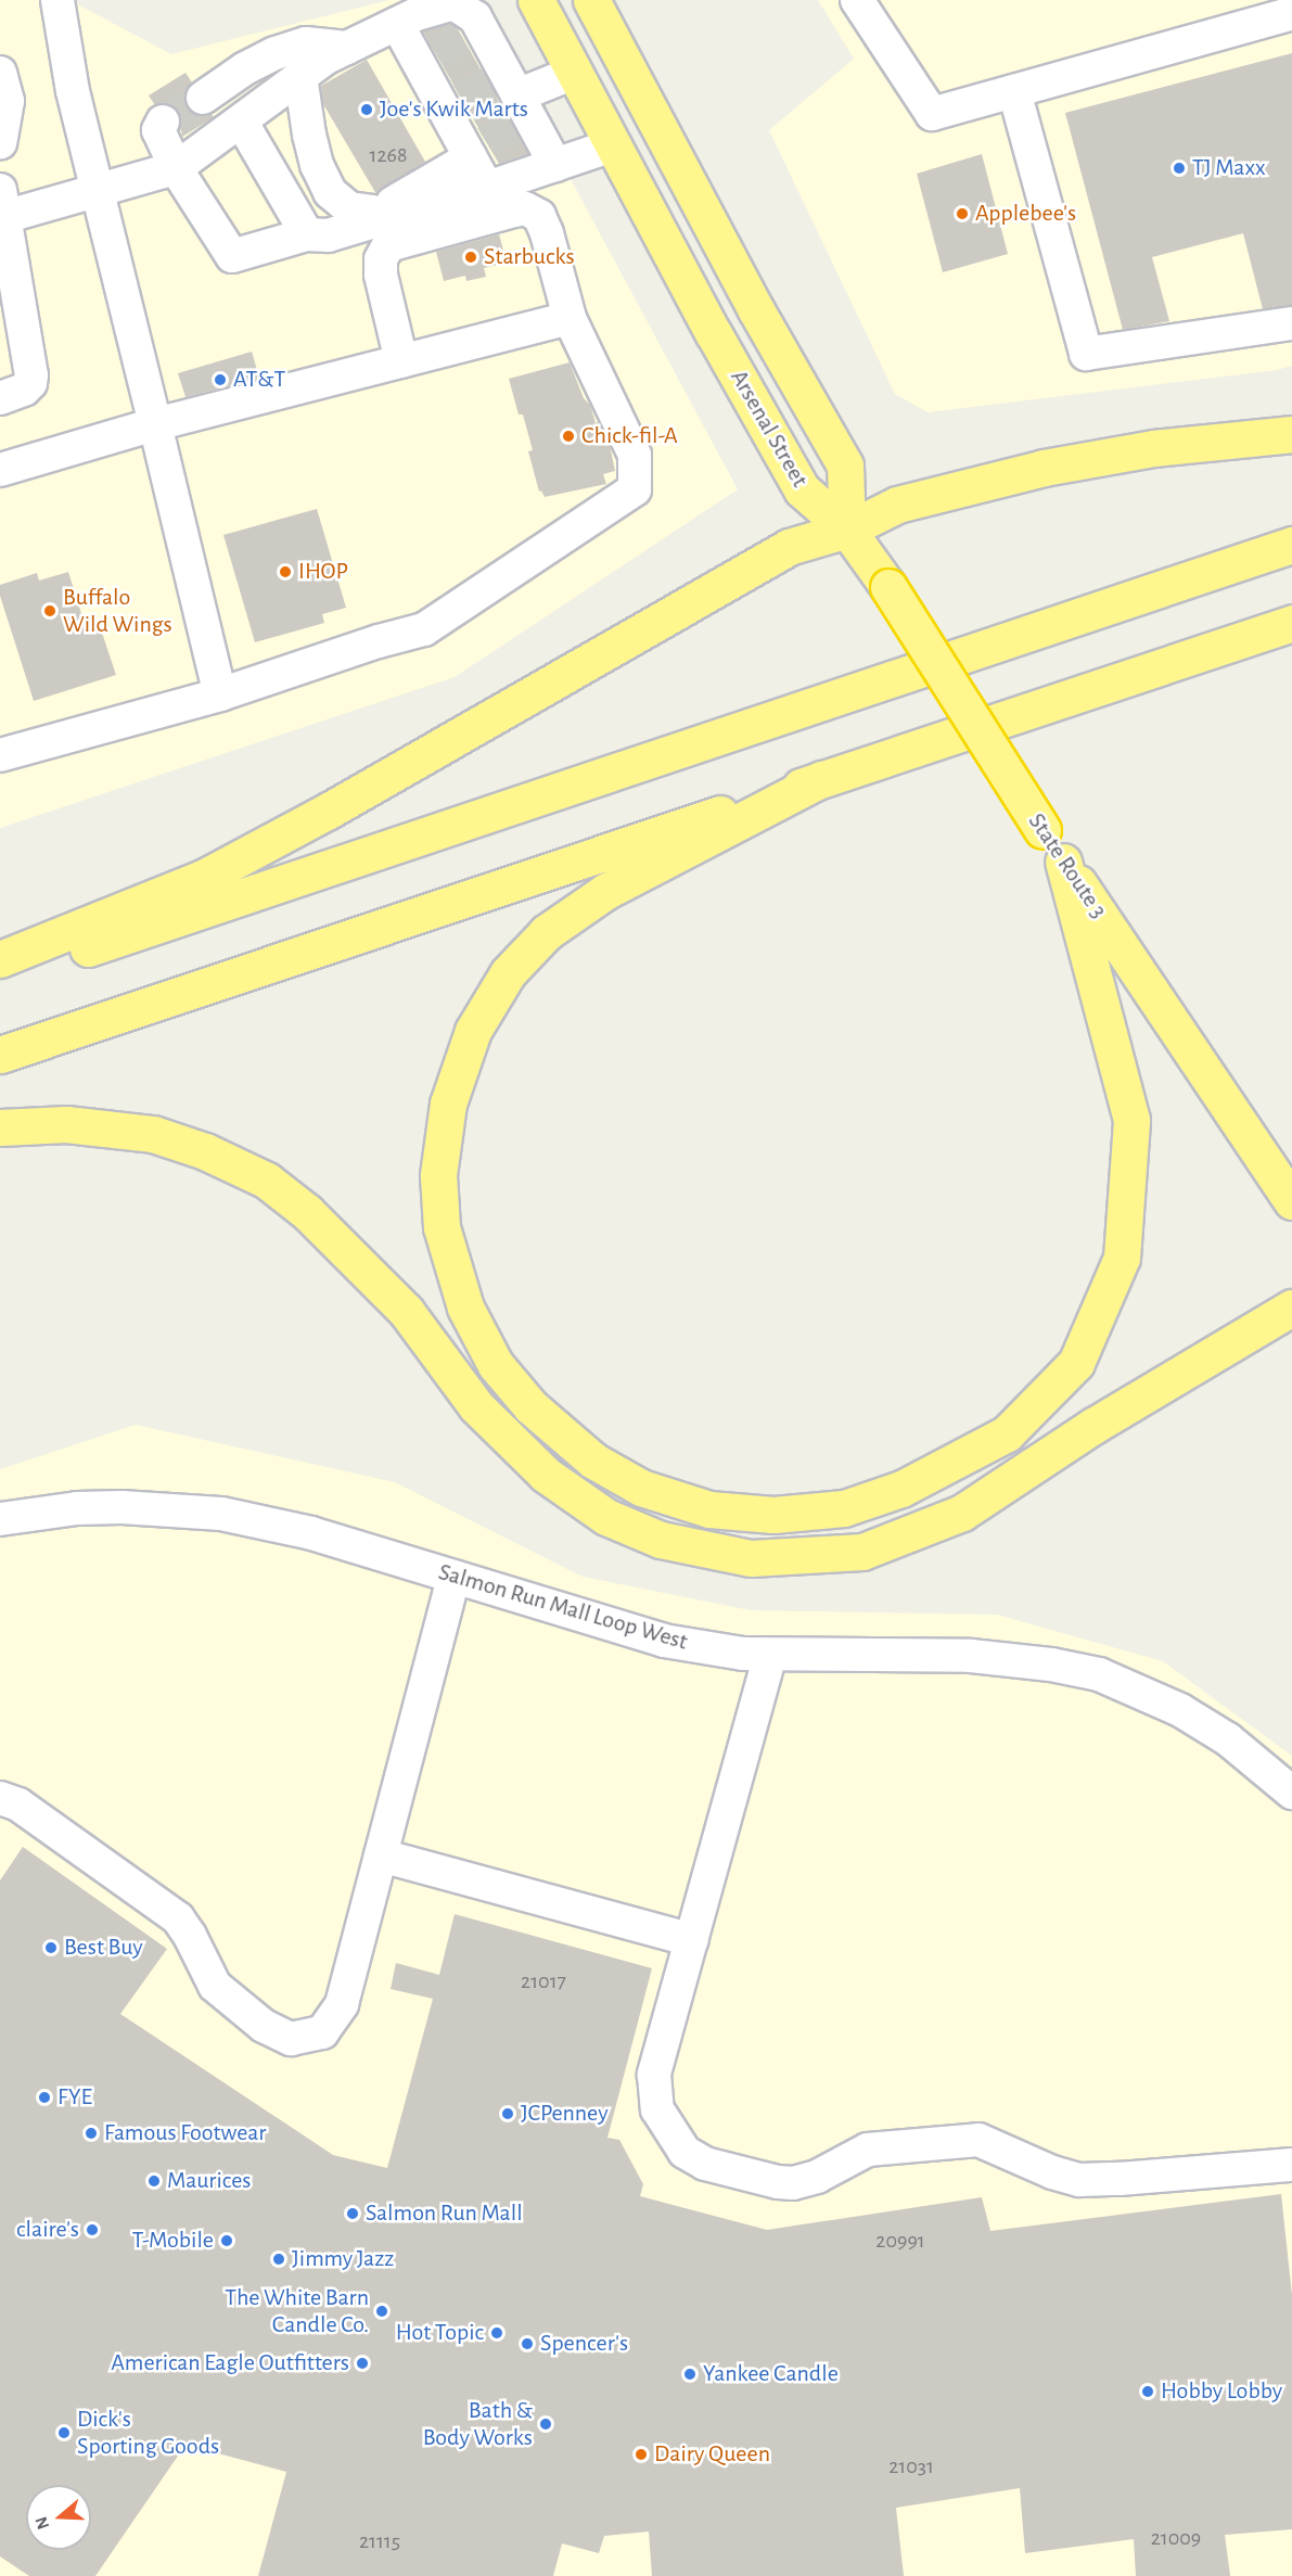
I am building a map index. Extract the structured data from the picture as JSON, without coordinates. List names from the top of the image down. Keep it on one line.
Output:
{"streets":{"highway":["Arsenal Street","State Route 3"],"lane":["Salmon Run Mall Loop West"]},"crossings":[["Arsenal Street","State Route 3"]],"places":["Joe's Kwik Marts","TJ Maxx","Applebee's","Starbucks","AT&T","Chick-fil-A","IHOP","Buffalo Wild Wings","Best Buy","FYE","JCPenney","Famous Footwear","Maurices","Salmon Run Mall","claire's","T-Mobile","Jimmy Jazz","The White Barn Candle Co.","Hot Topic","Spencer's","American Eagle Outfitters","Yankee Candle","Hobby Lobby","Bath & Body Works","Dick's Sporting Goods","Dairy Queen"],"house_numbers":["1268","21017","20991","21031","21009","21115"],"north":"left"}
